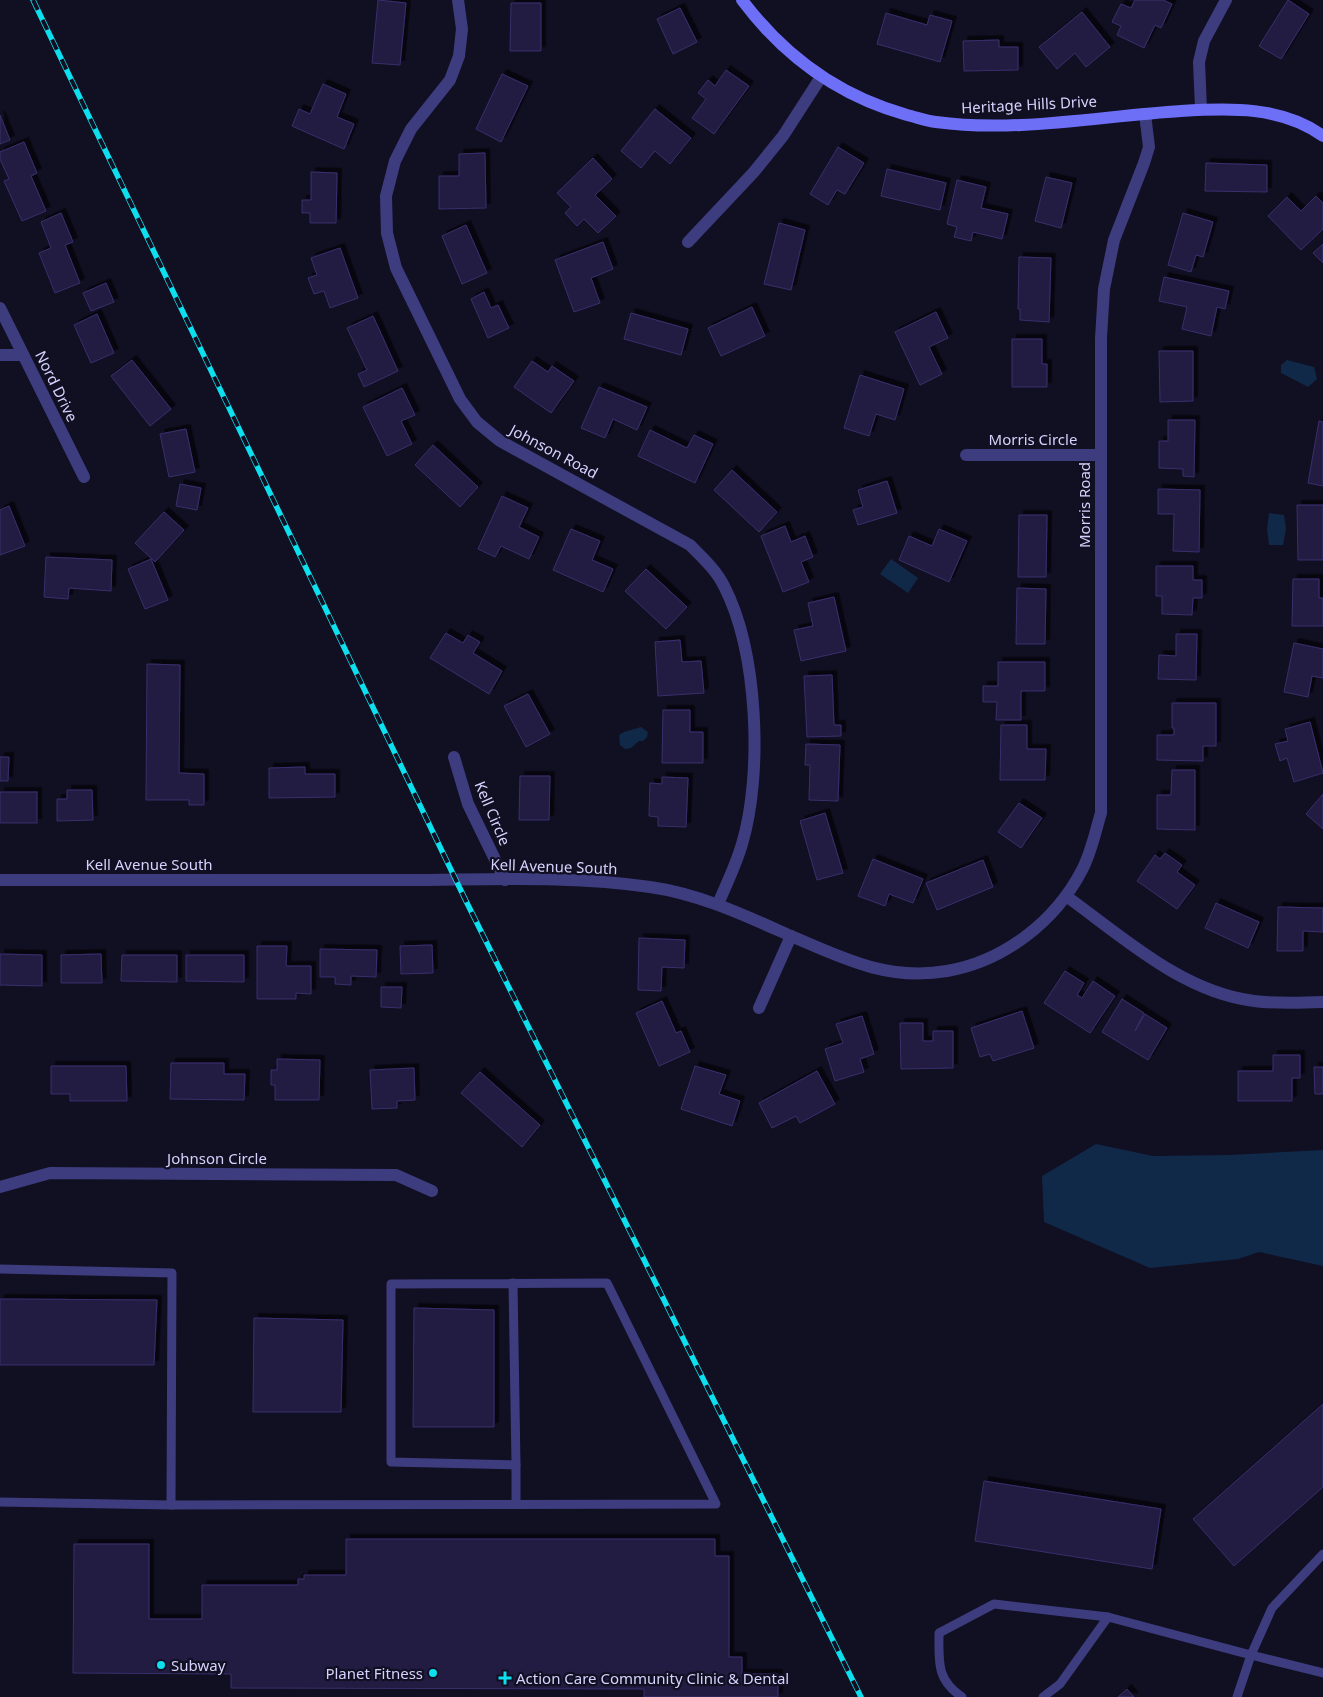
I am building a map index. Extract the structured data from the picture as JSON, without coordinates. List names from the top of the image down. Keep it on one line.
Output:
{"streets":{"street":["Heritage Hills Drive","Nord Drive","Morris Circle","Johnson Road","Morris Road","Kell Circle","Kell Avenue South","Johnson Circle"]},"crossings":[["Heritage Hills Drive","Morris Road"],["Morris Circle","Morris Road"],["Johnson Road","Kell Avenue South"],["Morris Road","Kell Avenue South"],["Kell Circle","Kell Avenue South"]],"places":{"other":["Subway","Planet Fitness"],"health":["Action Care Community Clinic & Dental"]}}
